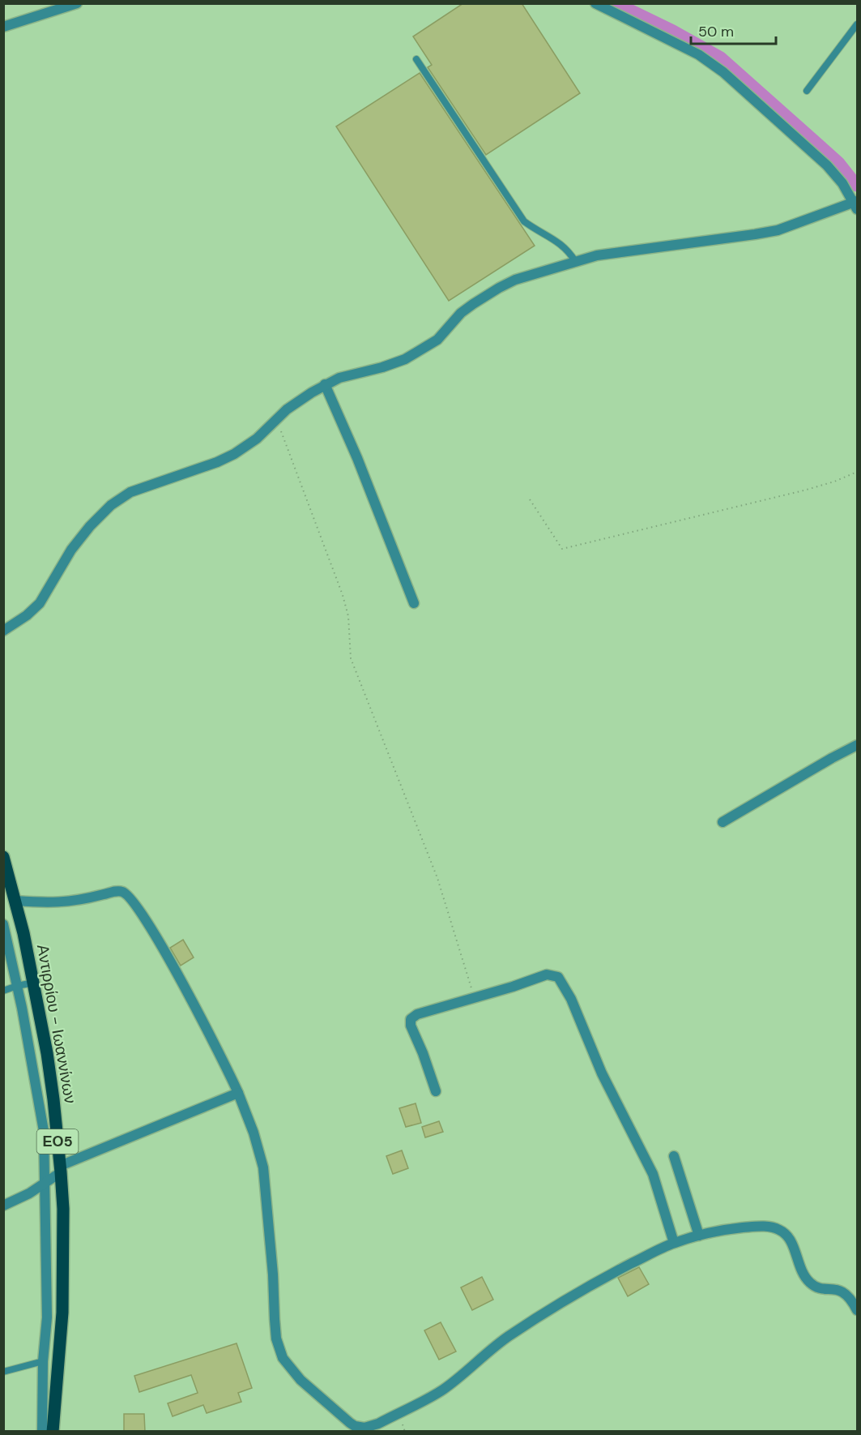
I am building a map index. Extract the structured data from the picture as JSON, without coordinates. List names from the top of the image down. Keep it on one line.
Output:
{"streets":{"main road":["Αντιρρίου - Ιωαννίνων","ΕΟ5"]},"scale_bar":"50 m"}
